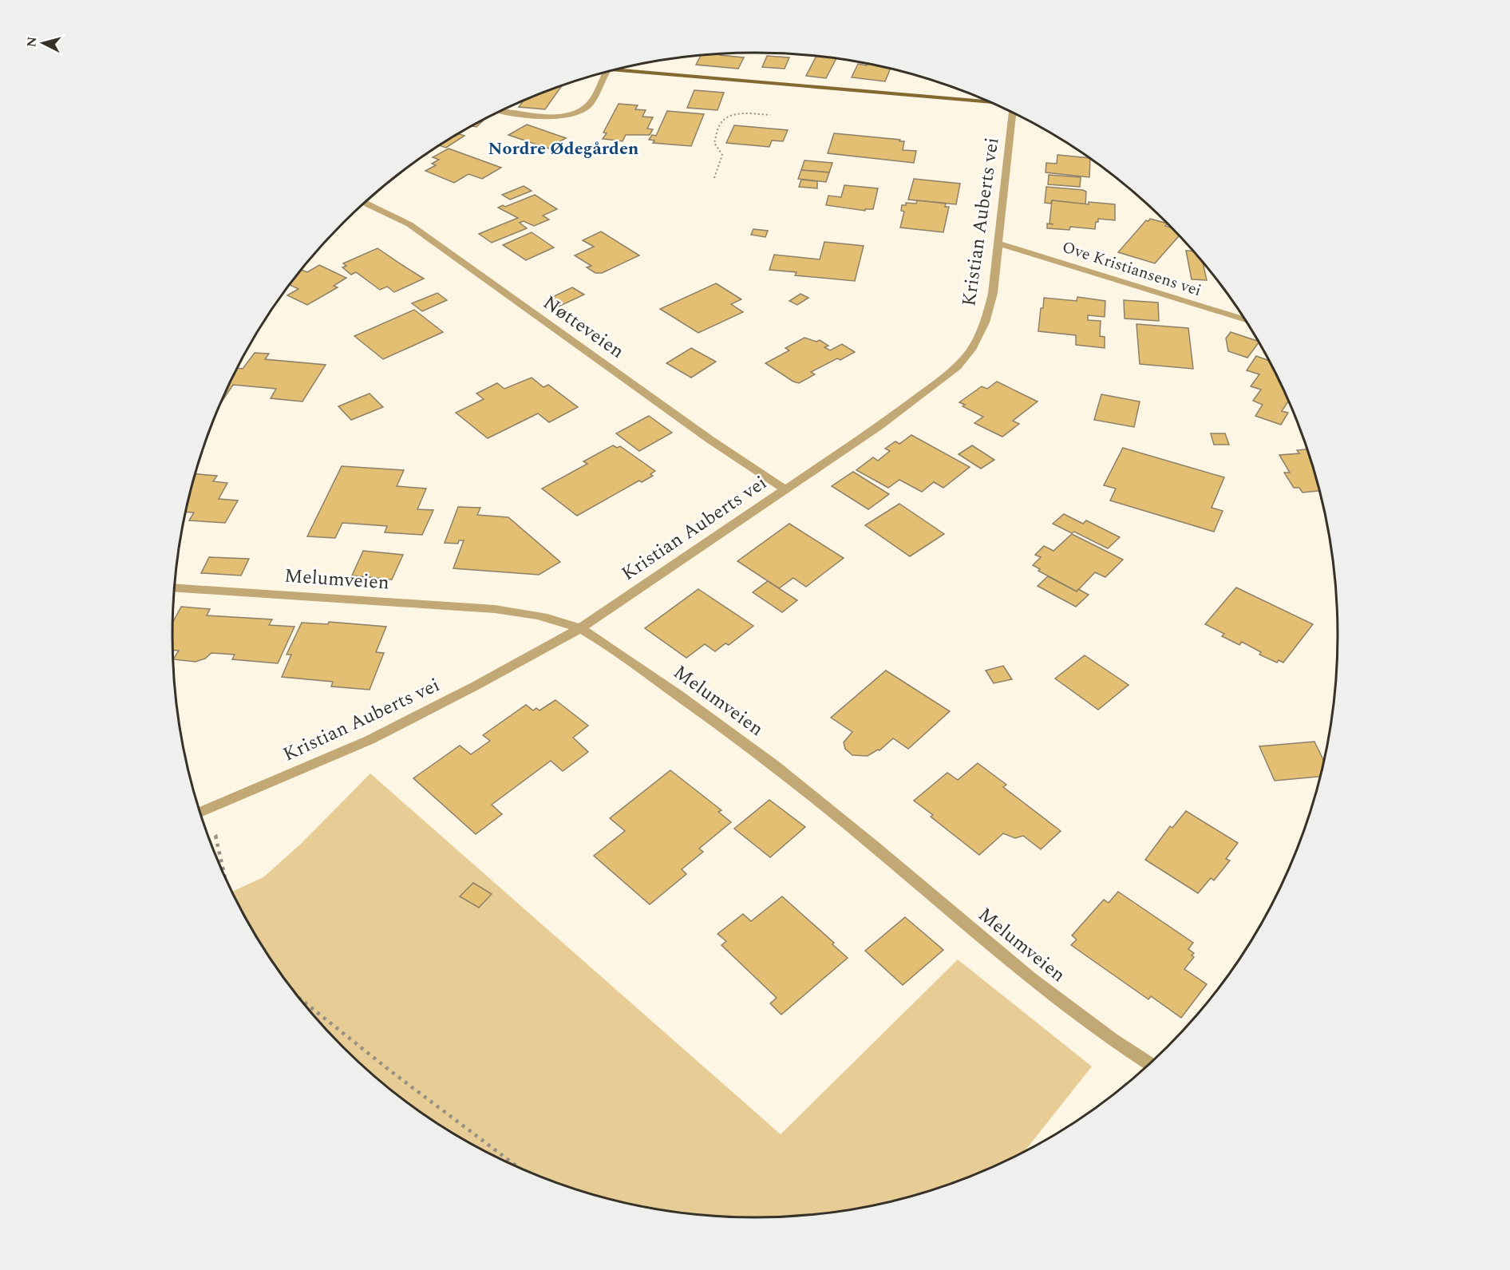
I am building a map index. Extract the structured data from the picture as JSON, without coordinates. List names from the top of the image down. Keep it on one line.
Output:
{"streets":{"street":["Kristian Auberts vei","Ove Kristiansens vei","Nøtteveien","Melumveien"]},"crossings":[["Kristian Auberts vei","Ove Kristiansens vei"],["Kristian Auberts vei","Nøtteveien"],["Kristian Auberts vei","Melumveien"]],"districts":["Nordre Ødegården"],"north":"left"}
